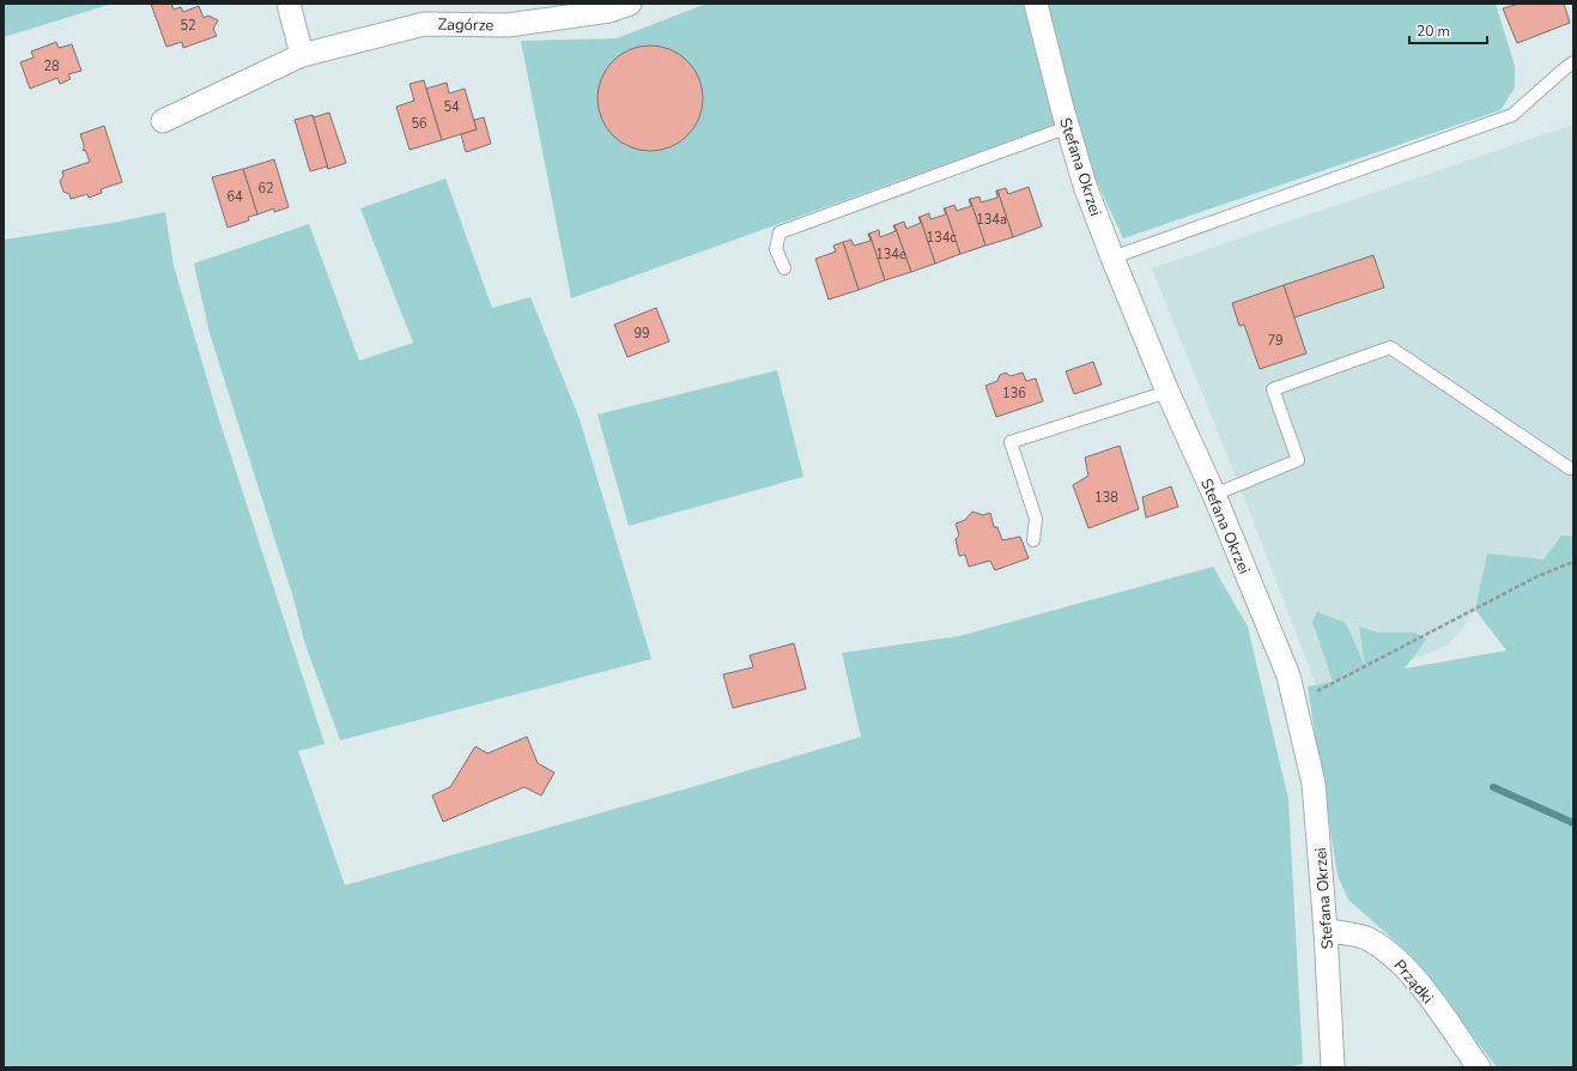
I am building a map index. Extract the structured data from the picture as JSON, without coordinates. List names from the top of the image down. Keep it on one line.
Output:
{"streets":{"street":["Zagórze","Stefana Okrzei","Prządki"]},"crossings":[["Stefana Okrzei","Prządki"]],"house_numbers":["52","28","54","56","62","64","134a","134c","134e","99","79","136","138"],"scale_bar":"20 m"}
